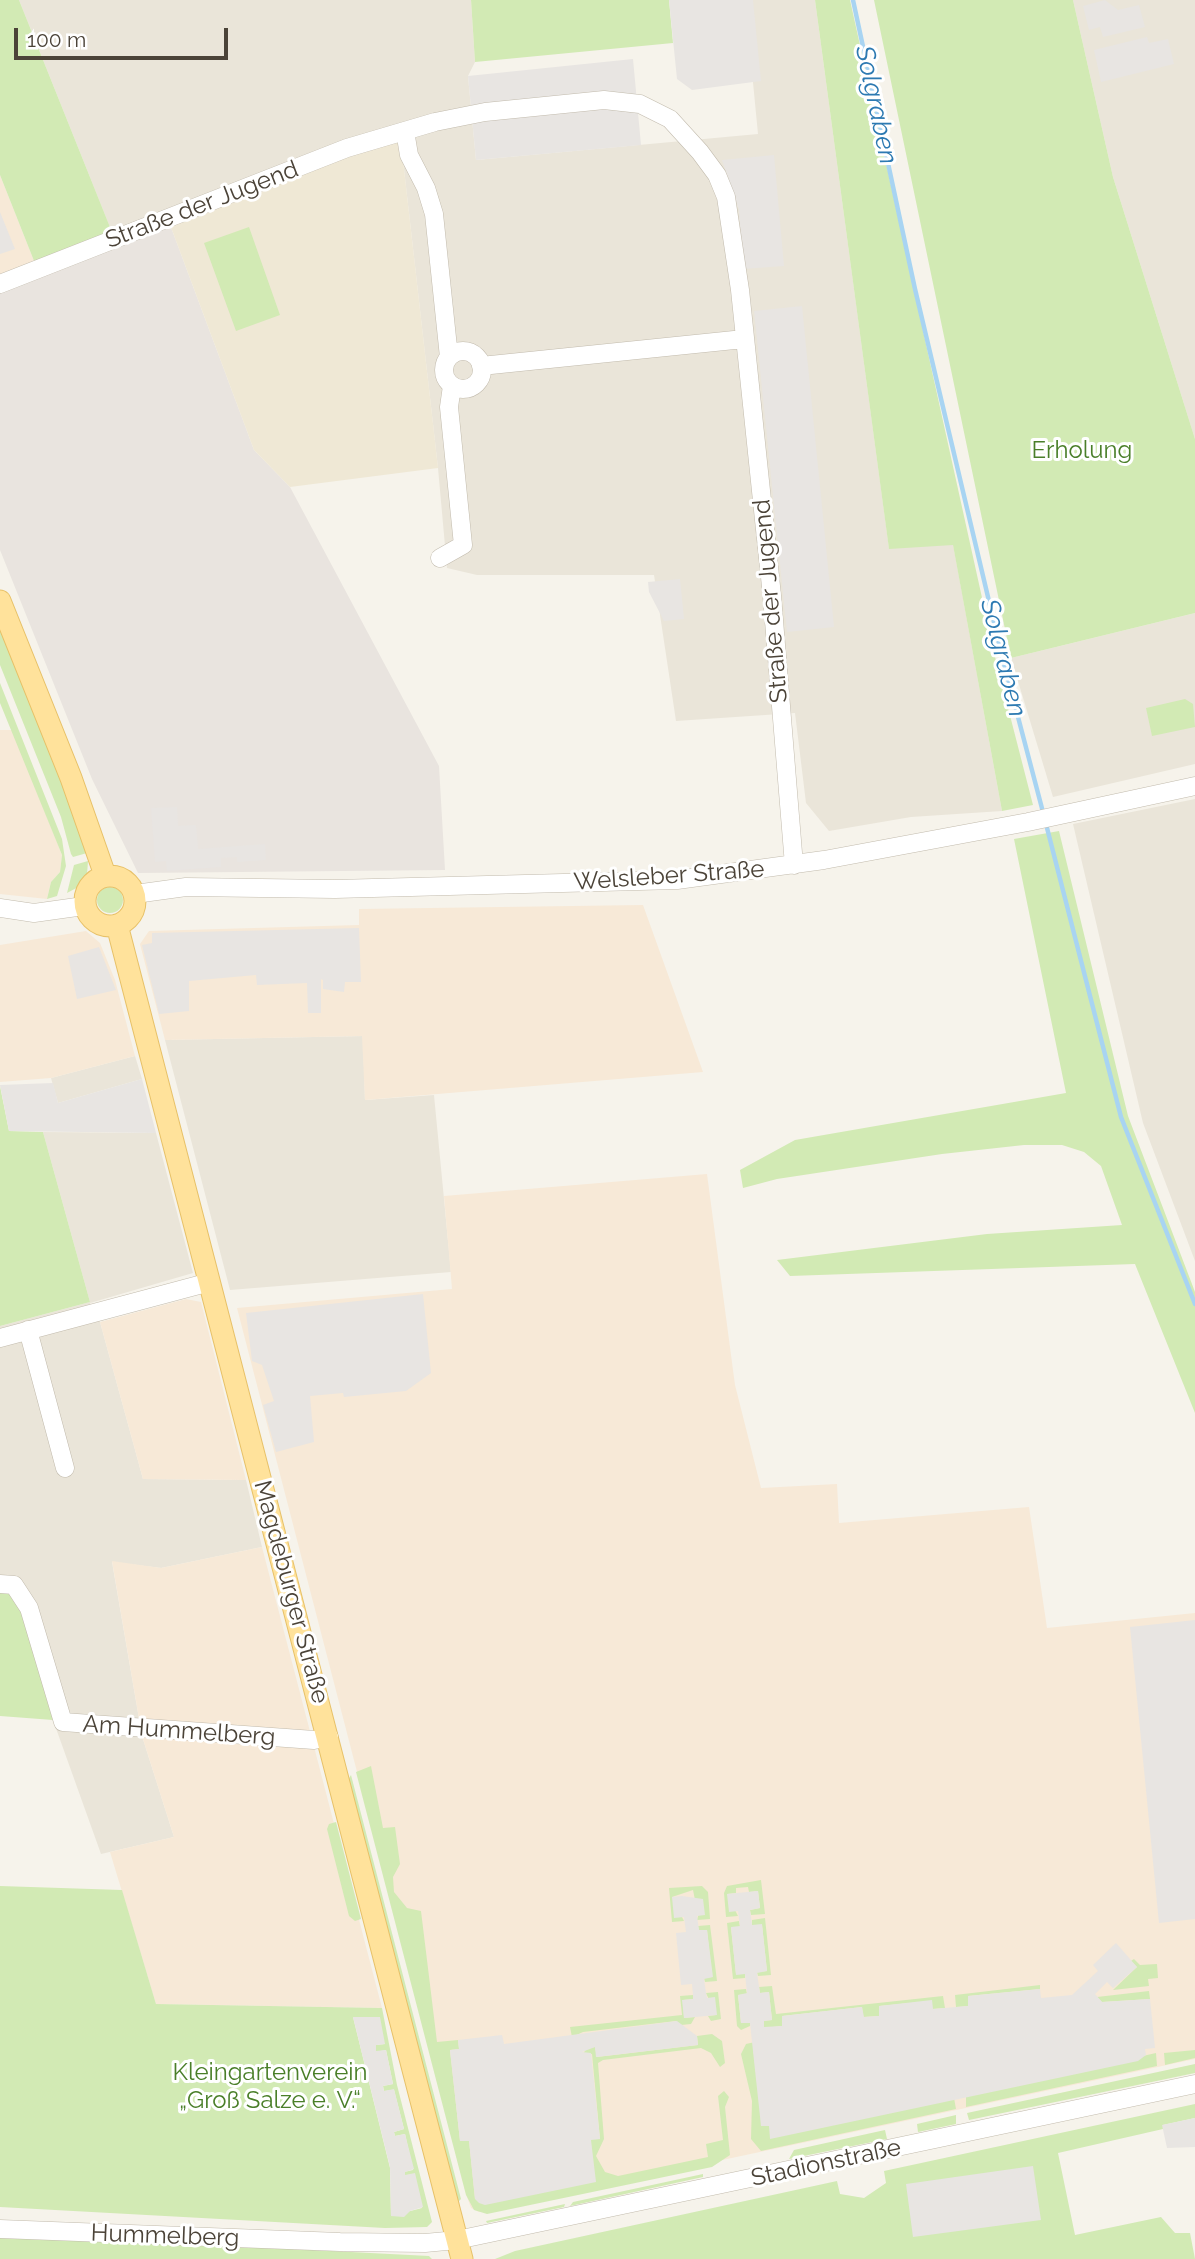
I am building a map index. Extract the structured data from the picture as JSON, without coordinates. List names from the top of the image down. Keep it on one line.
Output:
{"streets":{"main road":["Magdeburger Straße"],"street":["Straße der Jugend","Welsleber Straße","Am Hummelberg","Stadionstraße","Hummelberg"]},"crossings":[["Straße der Jugend","Welsleber Straße"],["Welsleber Straße","Magdeburger Straße"],["Magdeburger Straße","Am Hummelberg"],["Magdeburger Straße","Stadionstraße"],["Magdeburger Straße","Hummelberg"],["Stadionstraße","Hummelberg"]],"water":["Solgraben"],"parks":["Erholung","Kleingartenverein „Groß Salze e. V.“"],"scale_bar":"100 m"}
